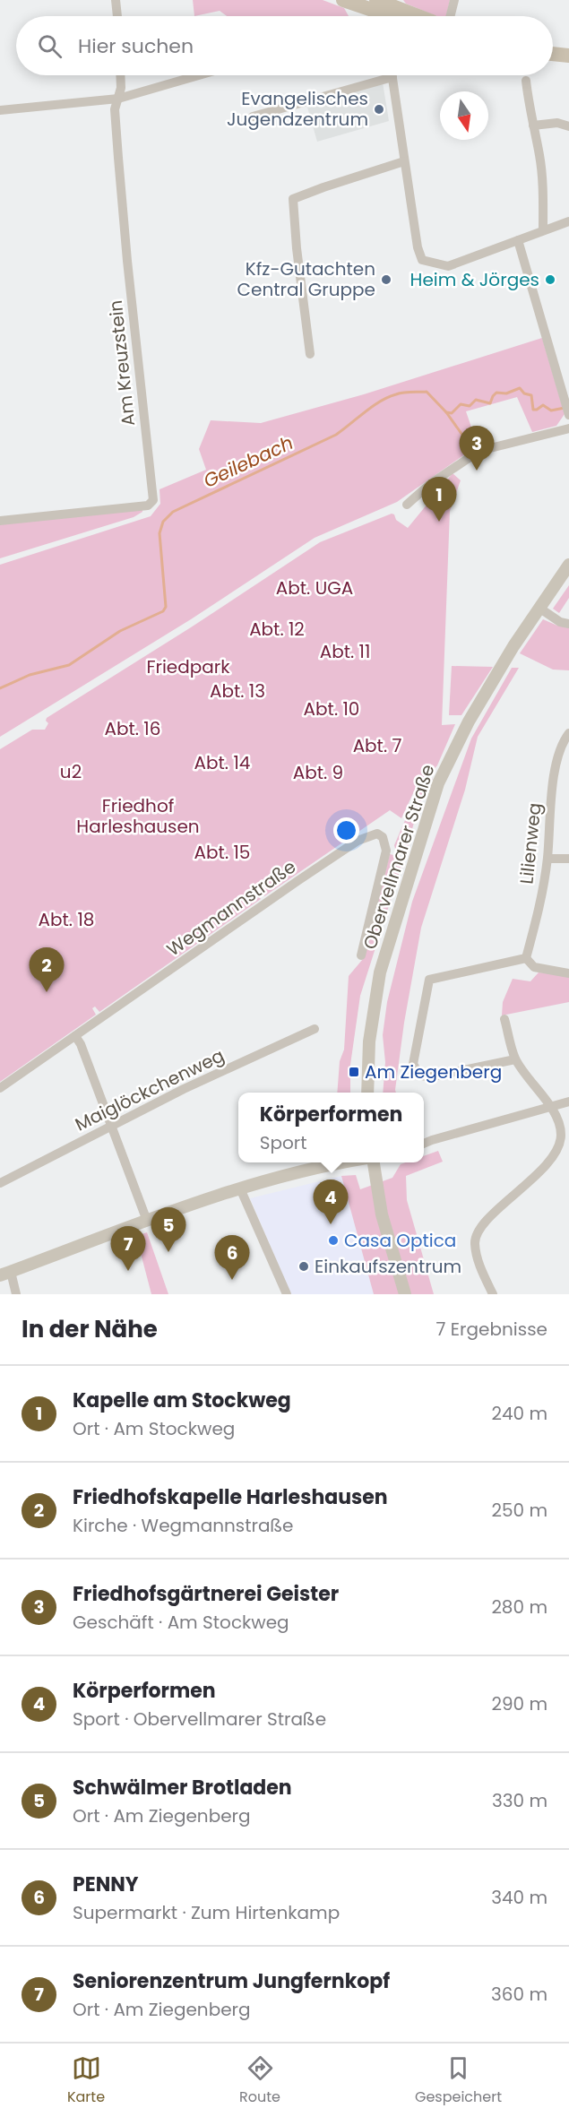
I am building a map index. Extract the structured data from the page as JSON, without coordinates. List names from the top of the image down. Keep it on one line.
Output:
{"streets":{"main road":["Obervellmarer Straße"],"street":["Am Kreuzstein","Lilienweg","Wegmannstraße","Maiglöckchenweg"]},"water":["Geilebach"],"parks":["Abt. UGA","Abt. 12","Abt. 11","Friedpark","Abt. 13","Abt. 10","Abt. 16","Abt. 7","Abt. 14","u2","Abt. 9","Friedhof Harleshausen","Abt. 15","Abt. 18"],"places":{"other":["Evangelisches Jugendzentrum","Kfz-Gutachten Central Gruppe","Heim & Jörges","Casa Optica","Einkaufszentrum"],"transit":["Am Ziegenberg"]},"north":"bottom","page":{"search":"Hier suchen","pins":["3","1","2","4","5","7","6"],"popup":["Körperformen","Sport"],"heading":["In der Nähe","7 Ergebnisse"],"list":[{"mark":"1","name":"Kapelle am Stockweg","note":"Ort · Am Stockweg","value":"240 m"},{"mark":"2","name":"Friedhofskapelle Harleshausen","note":"Kirche · Wegmannstraße","value":"250 m"},{"mark":"3","name":"Friedhofsgärtnerei Geister","note":"Geschäft · Am Stockweg","value":"280 m"},{"mark":"4","name":"Körperformen","note":"Sport · Obervellmarer Straße","value":"290 m"},{"mark":"5","name":"Schwälmer Brotladen","note":"Ort · Am Ziegenberg","value":"330 m"},{"mark":"6","name":"PENNY","note":"Supermarkt · Zum Hirtenkamp","value":"340 m"},{"mark":"7","name":"Seniorenzentrum Jungfernkopf","note":"Ort · Am Ziegenberg","value":"360 m"}],"nav":["Karte","Route","Gespeichert"]}}
